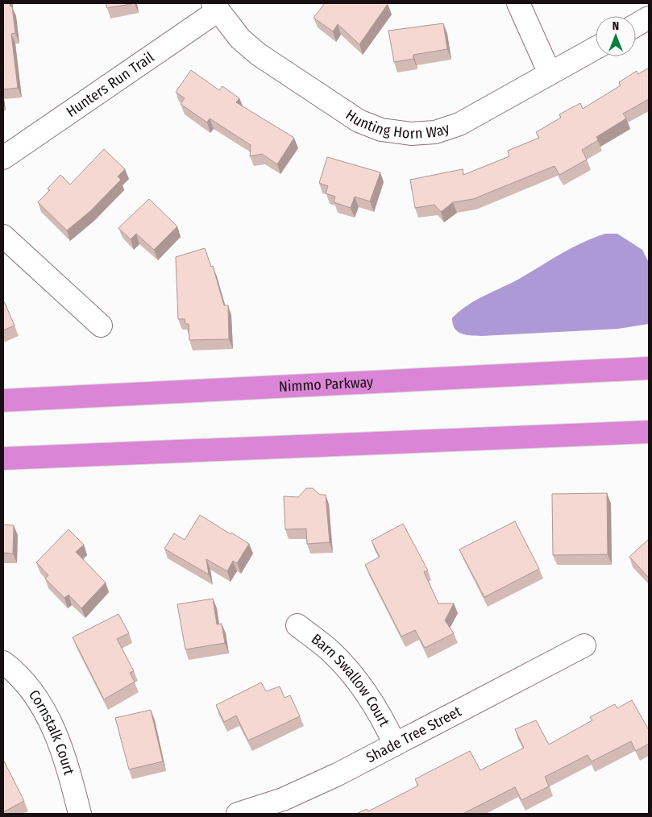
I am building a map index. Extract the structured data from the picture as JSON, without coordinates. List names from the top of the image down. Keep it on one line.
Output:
{"streets":{"highway":["Nimmo Parkway"],"street":["Hunters Run Trail","Hunting Horn Way","Barn Swallow Court","Cornstalk Court","Shade Tree Street"]},"crossings":[["Hunters Run Trail","Hunting Horn Way"],["Barn Swallow Court","Shade Tree Street"]],"north":"top"}
